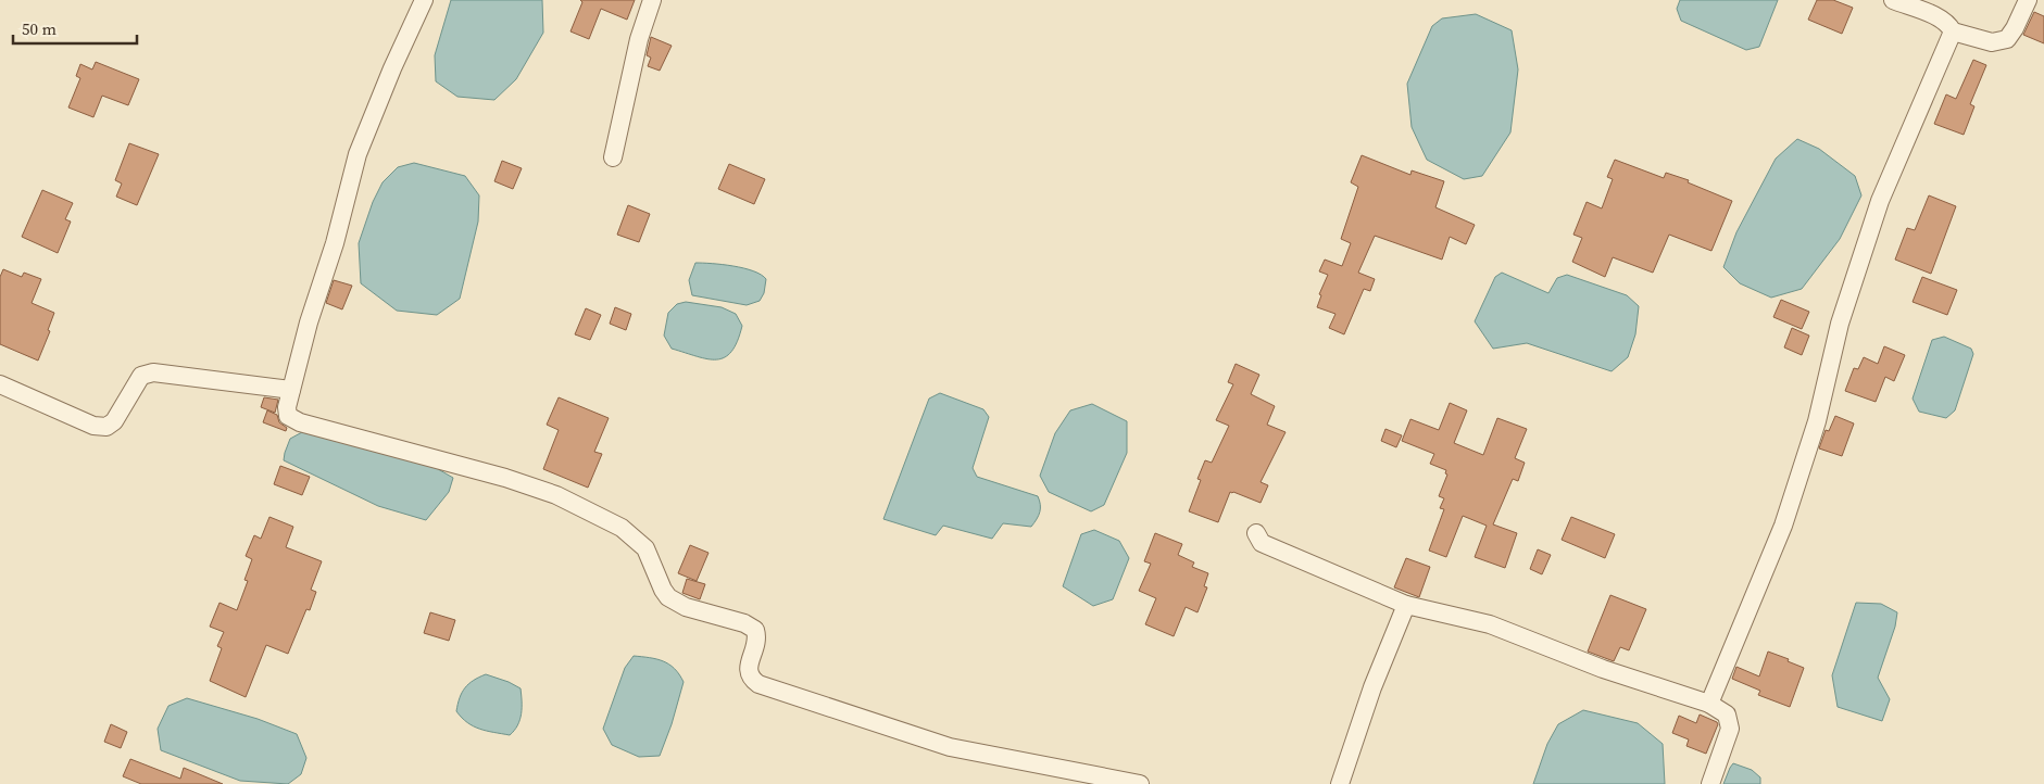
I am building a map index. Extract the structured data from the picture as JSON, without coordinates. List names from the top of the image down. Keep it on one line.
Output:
{"scale_bar":"50 m"}
